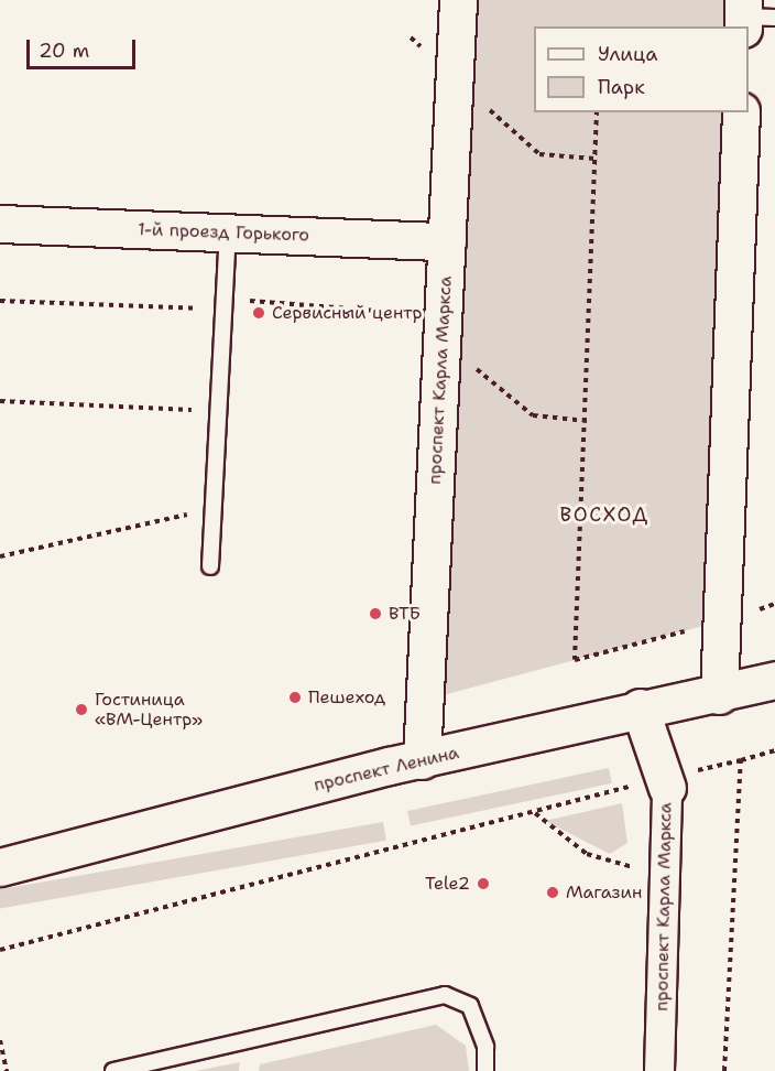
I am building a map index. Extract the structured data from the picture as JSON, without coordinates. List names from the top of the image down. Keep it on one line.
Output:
{"streets":{"street":["1-й проезд Горького","проспект Карла Маркса","проспект Ленина"]},"crossings":[["1-й проезд Горького","проспект Карла Маркса"],["проспект Карла Маркса","проспект Ленина"]],"districts":["ВОСХОД"],"places":["Сервисный центр","ВТБ","Пешеход","Гостиница «ВМ-Центр»","Tele2","Магазин"],"legend":["Улица","Парк"],"scale_bar":"20 m"}
